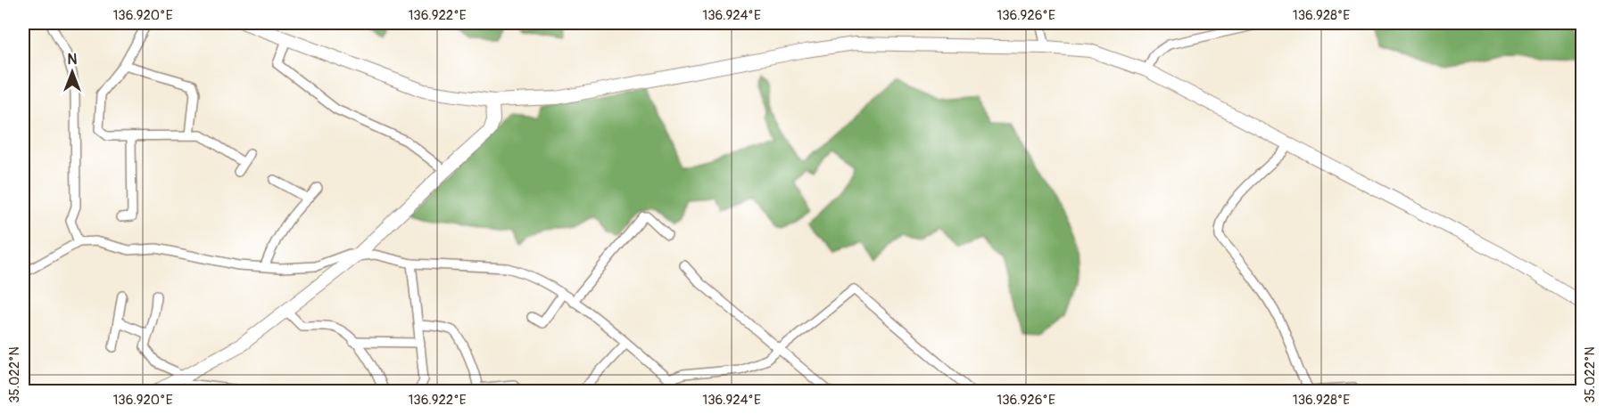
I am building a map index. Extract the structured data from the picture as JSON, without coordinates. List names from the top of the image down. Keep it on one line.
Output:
{"north":"top","coordinates":["136.920°E","136.922°E","136.924°E","136.926°E","136.928°E","35.022°N"]}
